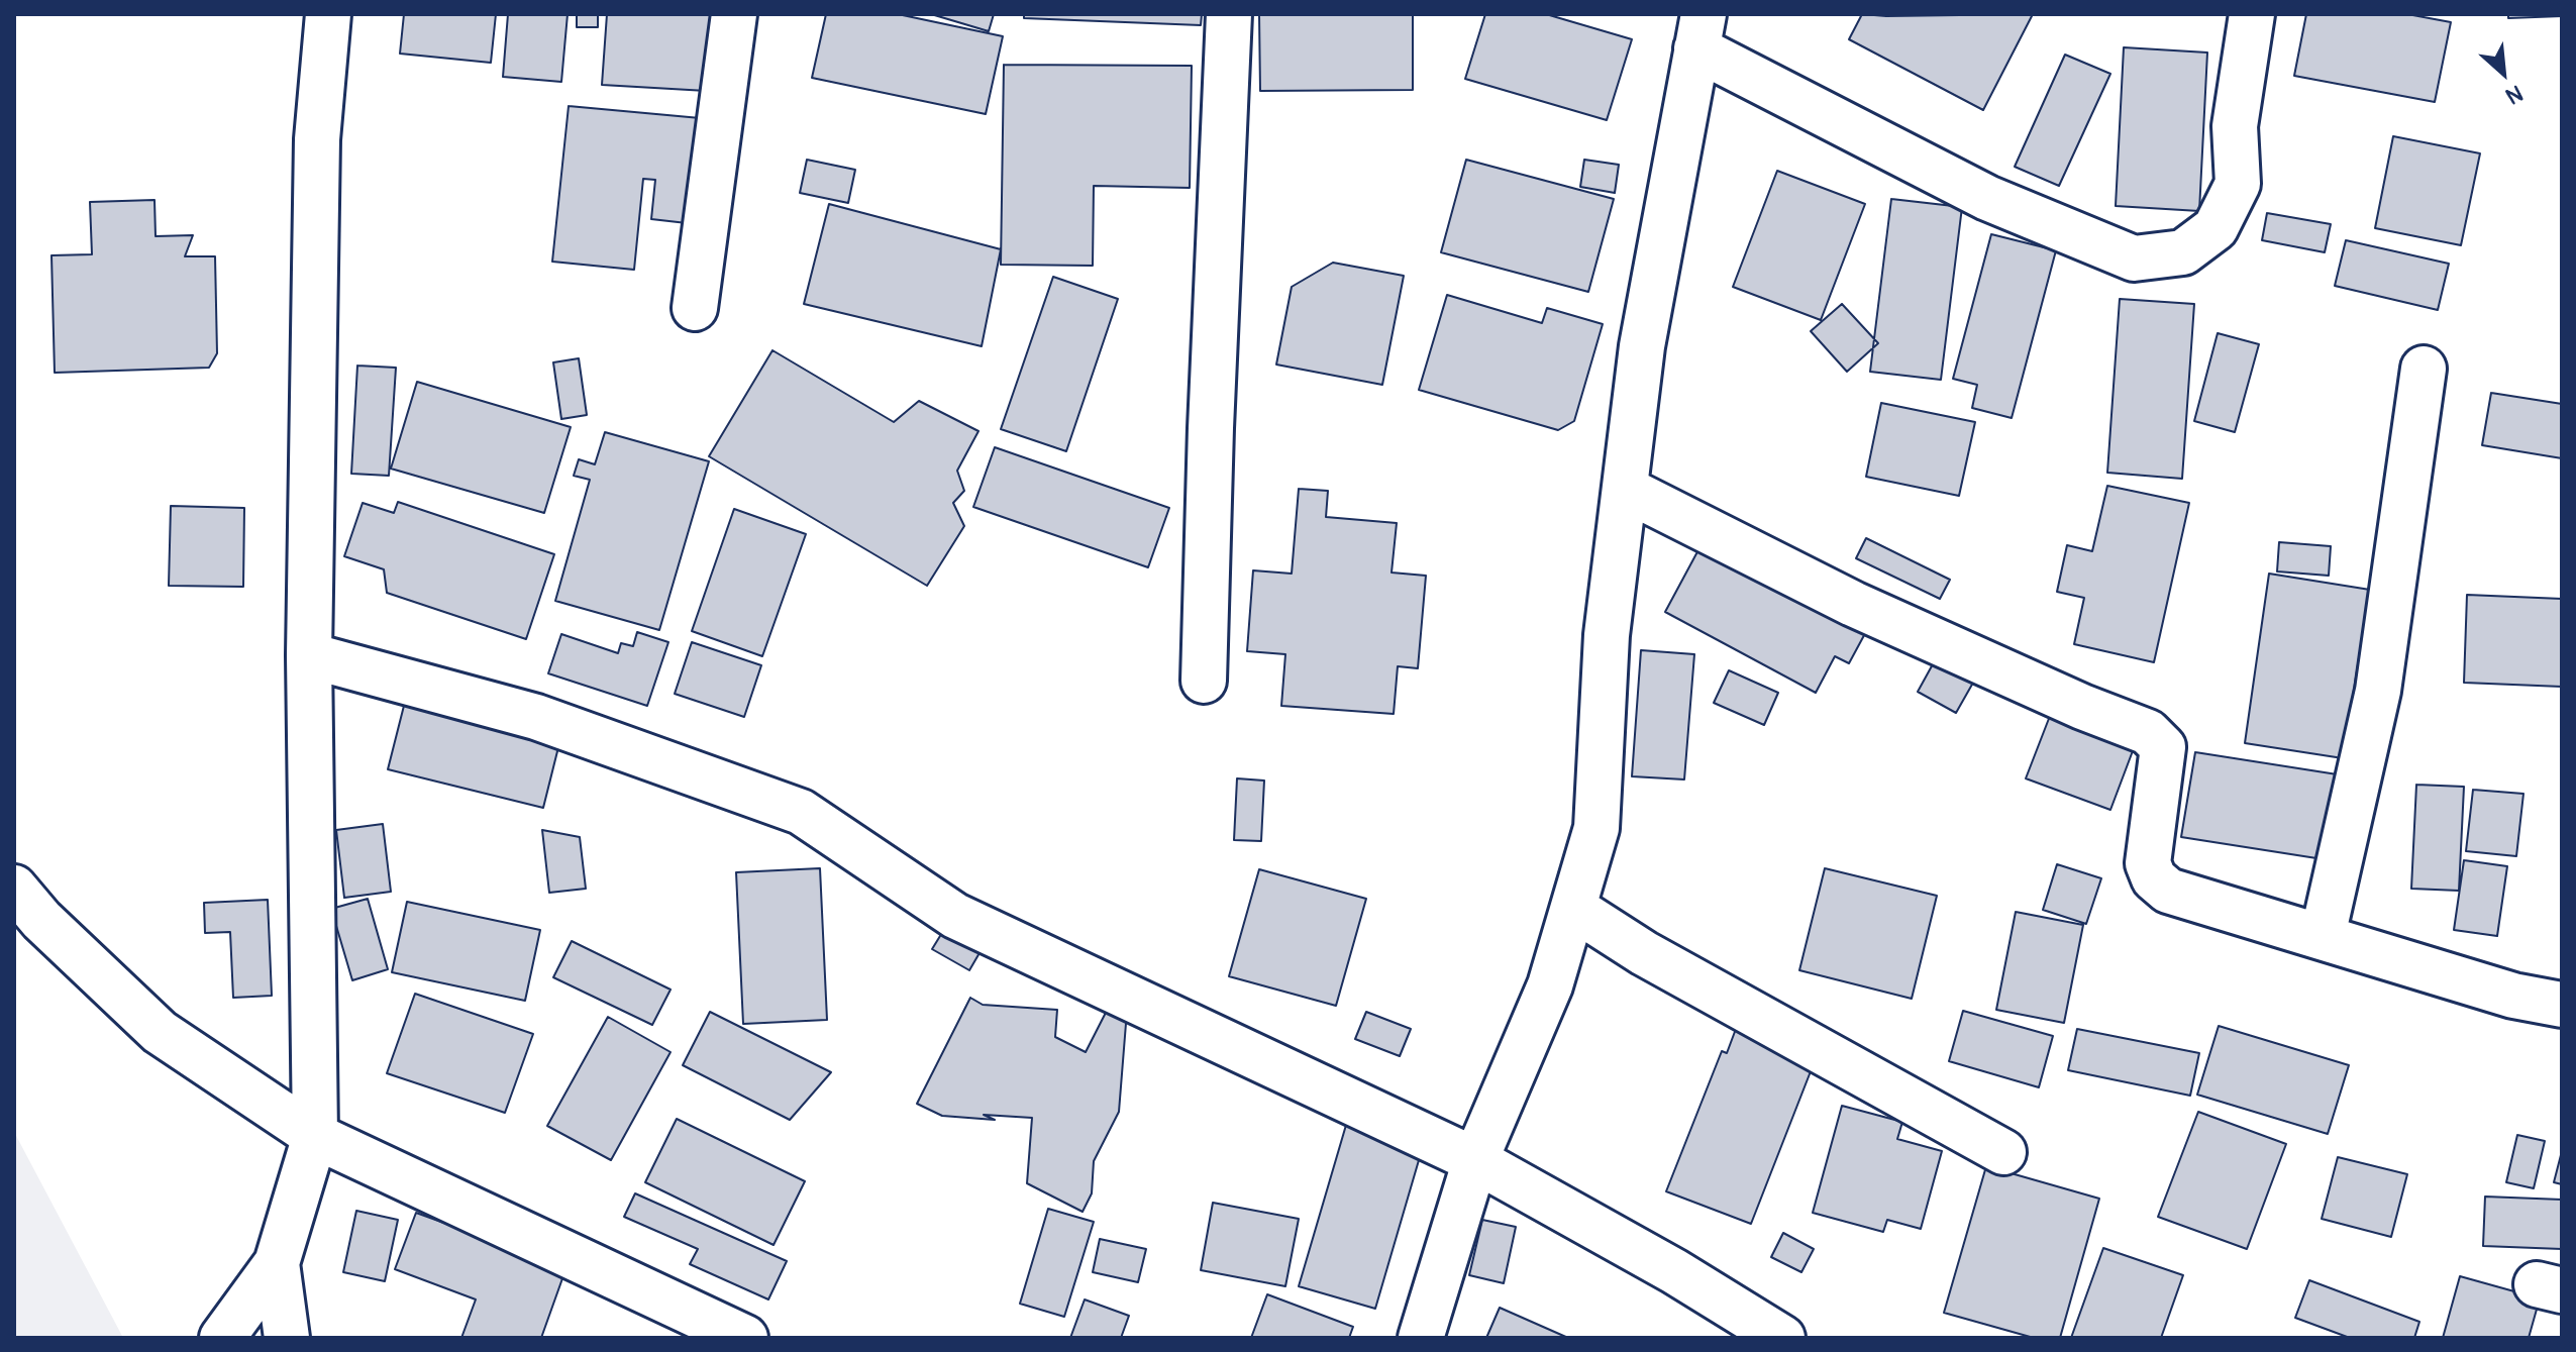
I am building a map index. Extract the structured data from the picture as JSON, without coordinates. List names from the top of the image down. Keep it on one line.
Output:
{"north":"bottom right"}
